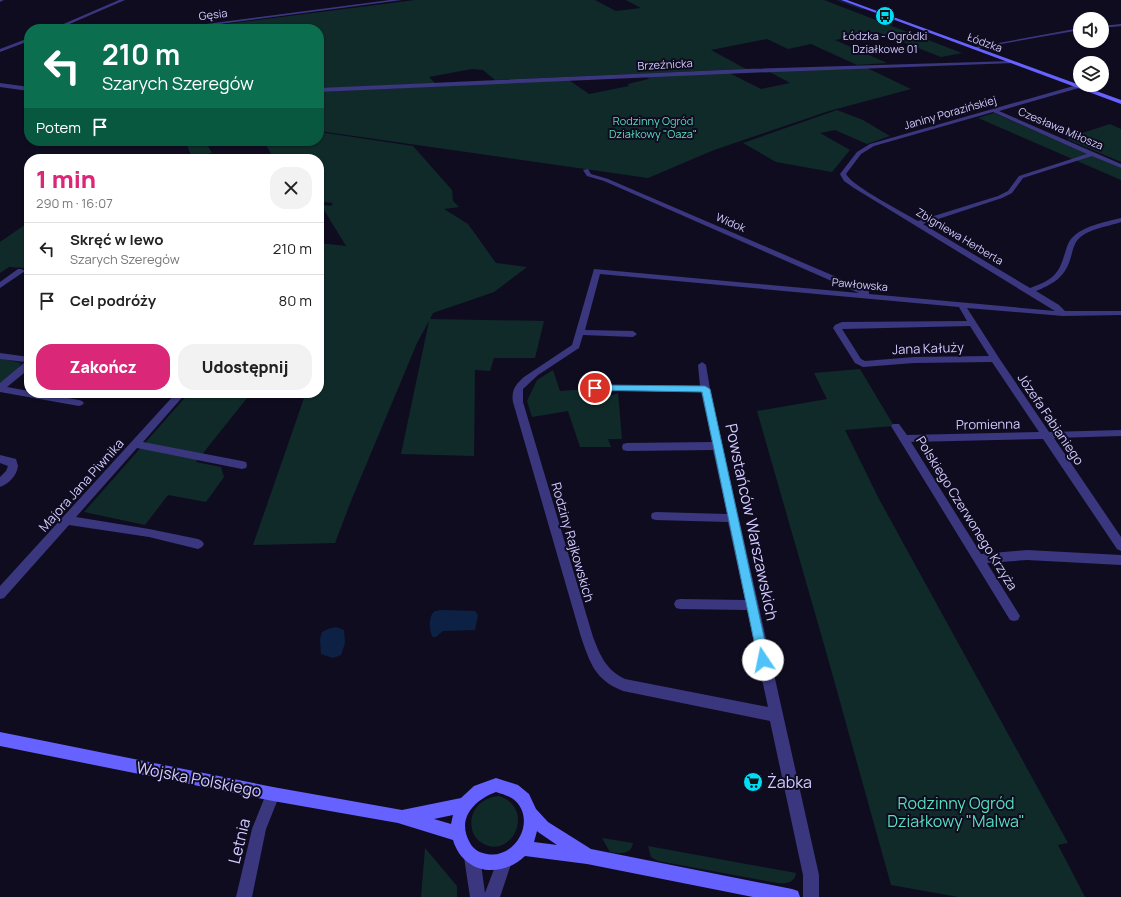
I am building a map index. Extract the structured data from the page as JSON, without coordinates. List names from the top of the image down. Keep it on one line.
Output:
{"streets":{"main road":["Łódzka","Wojska Polskiego"],"street":["Gęsia","Brzeźnicka","Janiny Porazińskiej","Czesława Miłosza","Widok","Zbigniewa Herberta","Pawłowska","Jana Kałuży","Józefa Fabianiego","Promienna","Majora Jana Piwnika","Polskiego Czerwonego Krzyża","Powstańców Warszawskich","Rodziny Rajkowskich","Letnia"]},"crossings":[["Łódzka","Brzeźnicka"],["Janiny Porazińskiej","Czesława Miłosza"],["Janiny Porazińskiej","Zbigniewa Herberta"],["Widok","Pawłowska"],["Zbigniewa Herberta","Pawłowska"],["Pawłowska","Józefa Fabianiego"],["Pawłowska","Rodziny Rajkowskich"],["Jana Kałuży","Józefa Fabianiego"],["Józefa Fabianiego","Promienna"],["Promienna","Polskiego Czerwonego Krzyża"],["Powstańców Warszawskich","Rodziny Rajkowskich"],["Wojska Polskiego","Letnia"]],"parks":["Rodzinny Ogród Działkowy \"Oaza\"","Rodzinny Ogród Działkowy \"Malwa\""],"places":{"bus stop":["Łódzka - Ogródki Działkowe 01"],"supermarket":["Żabka"]},"page":{"turn":["210 m","Szarych Szeregów"],"then":"Potem","heading":["1 min","290 m · 16:07"],"list":[{"name":"Skręć w lewo","note":"Szarych Szeregów","value":"210 m"},{"name":"Cel podróży","value":"80 m"}],"buttons":["Zakończ","Udostępnij"]}}
